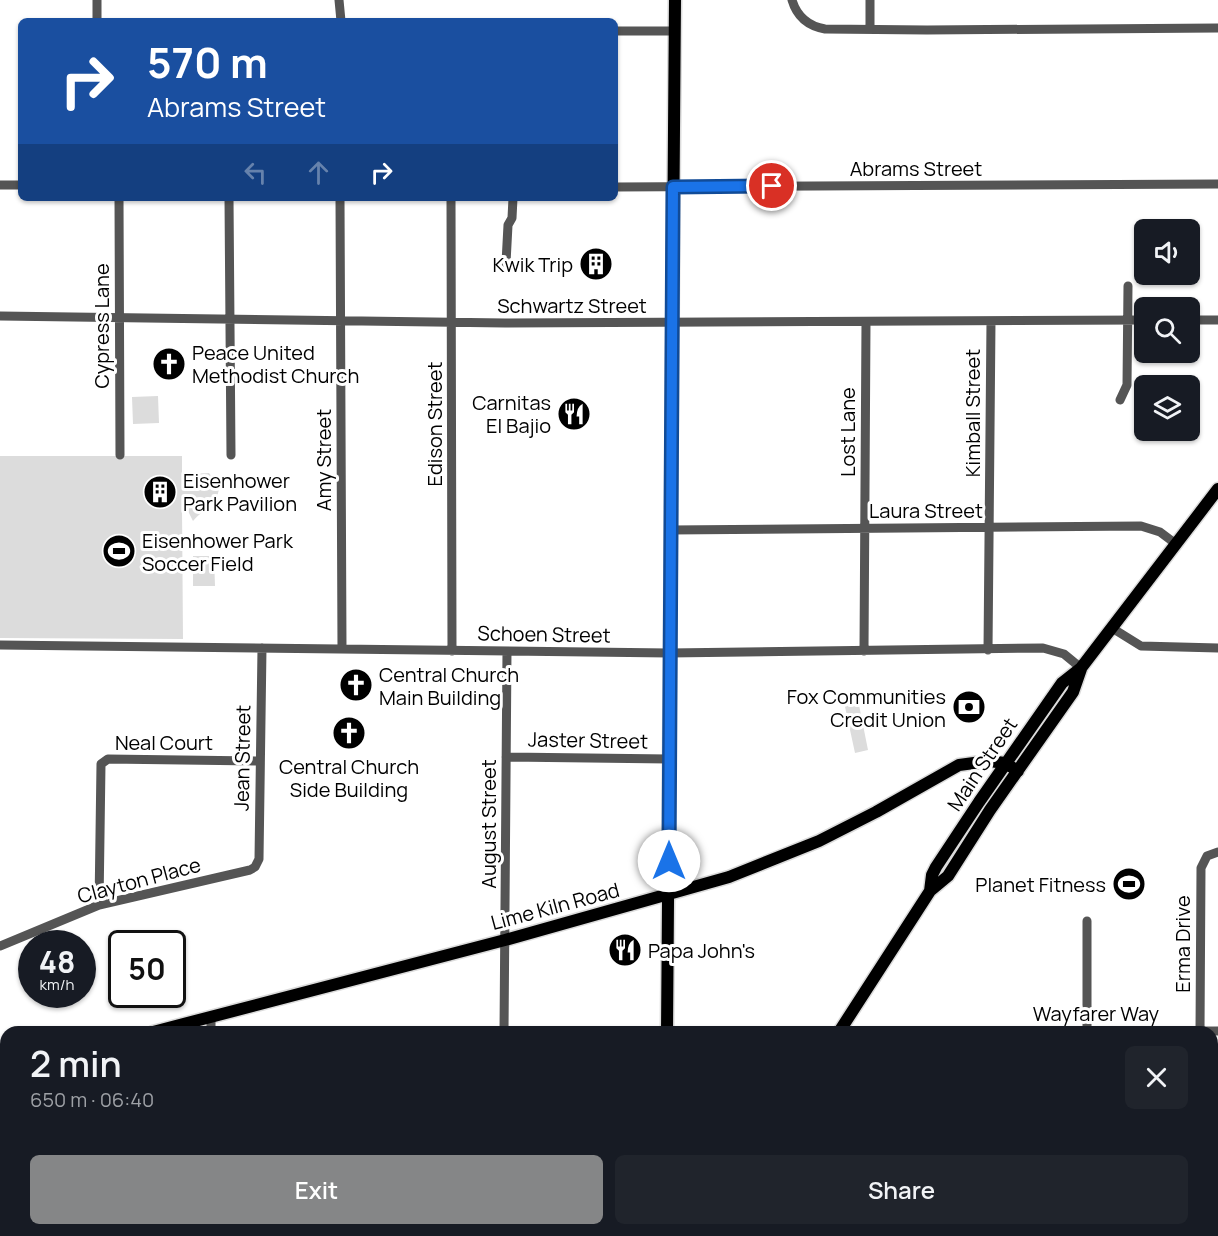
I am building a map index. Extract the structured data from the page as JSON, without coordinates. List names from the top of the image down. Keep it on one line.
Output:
{"streets":{"main road":["Main Street","Lime Kiln Road"],"street":["Abrams Street","Schwartz Street","Cypress Lane","Kimball Street","Edison Street","Lost Lane","Amy Street","Laura Street","Schoen Street","Jaster Street","Neal Court","Jean Street","August Street","Clayton Place","Erma Drive"]},"crossings":[["Schwartz Street","Cypress Lane"],["Schwartz Street","Kimball Street"],["Schwartz Street","Edison Street"],["Schwartz Street","Lost Lane"],["Schwartz Street","Amy Street"],["Kimball Street","Laura Street"],["Kimball Street","Schoen Street"],["Edison Street","Schoen Street"],["Lost Lane","Laura Street"],["Lost Lane","Schoen Street"],["Amy Street","Schoen Street"],["Laura Street","Main Street"],["Schoen Street","Jean Street"],["Schoen Street","Main Street"],["Schoen Street","August Street"],["Jaster Street","August Street"],["Neal Court","Jean Street"],["Neal Court","Clayton Place"],["Jean Street","Clayton Place"],["Main Street","Lime Kiln Road"],["August Street","Lime Kiln Road"]],"places":{"building":["Kwik Trip","Eisenhower Park Pavilion"],"church":["Peace United Methodist Church","Central Church Main Building","Central Church Side Building"],"restaurant":["Carnitas El Bajio","Papa John's"],"sports":["Eisenhower Park Soccer Field","Planet Fitness"],"bank":["Fox Communities Credit Union"]},"page":{"turn":["570 m","Abrams Street"],"speed":"48 km/h","limit":"50","heading":["2 min","650 m · 06:40"],"buttons":["Exit","Share"]}}
